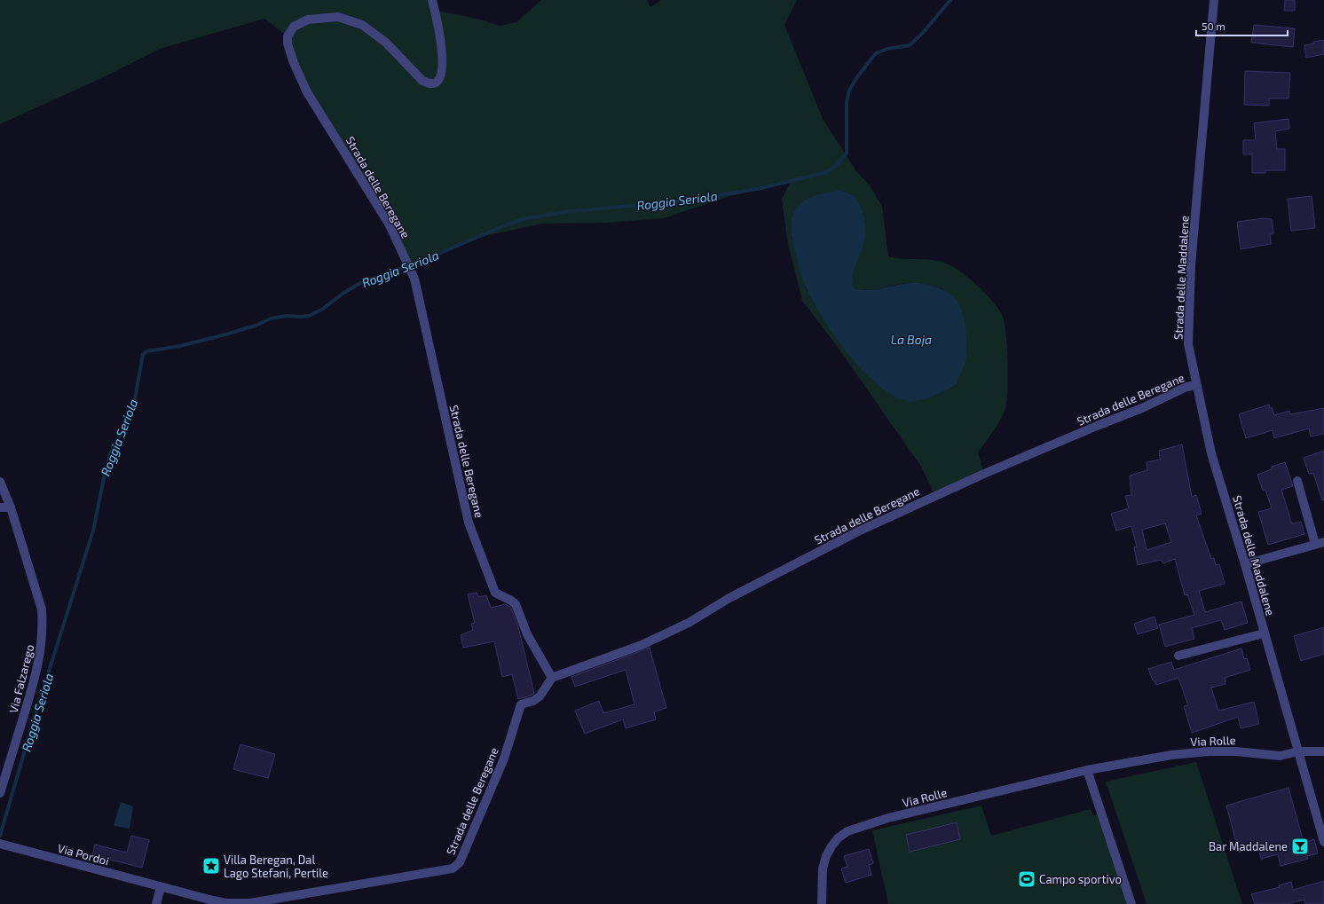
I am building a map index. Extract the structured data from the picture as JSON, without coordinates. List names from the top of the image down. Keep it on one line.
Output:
{"streets":{"street":["Strada delle Beregane","Strada delle Maddalene","Via Falzarego","Via Rolle","Via Pordoi"]},"crossings":[["Strada delle Beregane","Strada delle Maddalene"],["Strada delle Beregane","Via Pordoi"],["Strada delle Maddalene","Via Rolle"]],"water":["Roggia Seriola","La Boja"],"places":{"bar":["Bar Maddalene"],"place":["Villa Beregan, Dal Lago Stefani, Pertile"],"sports":["Campo sportivo"]},"scale_bar":"50 m"}
